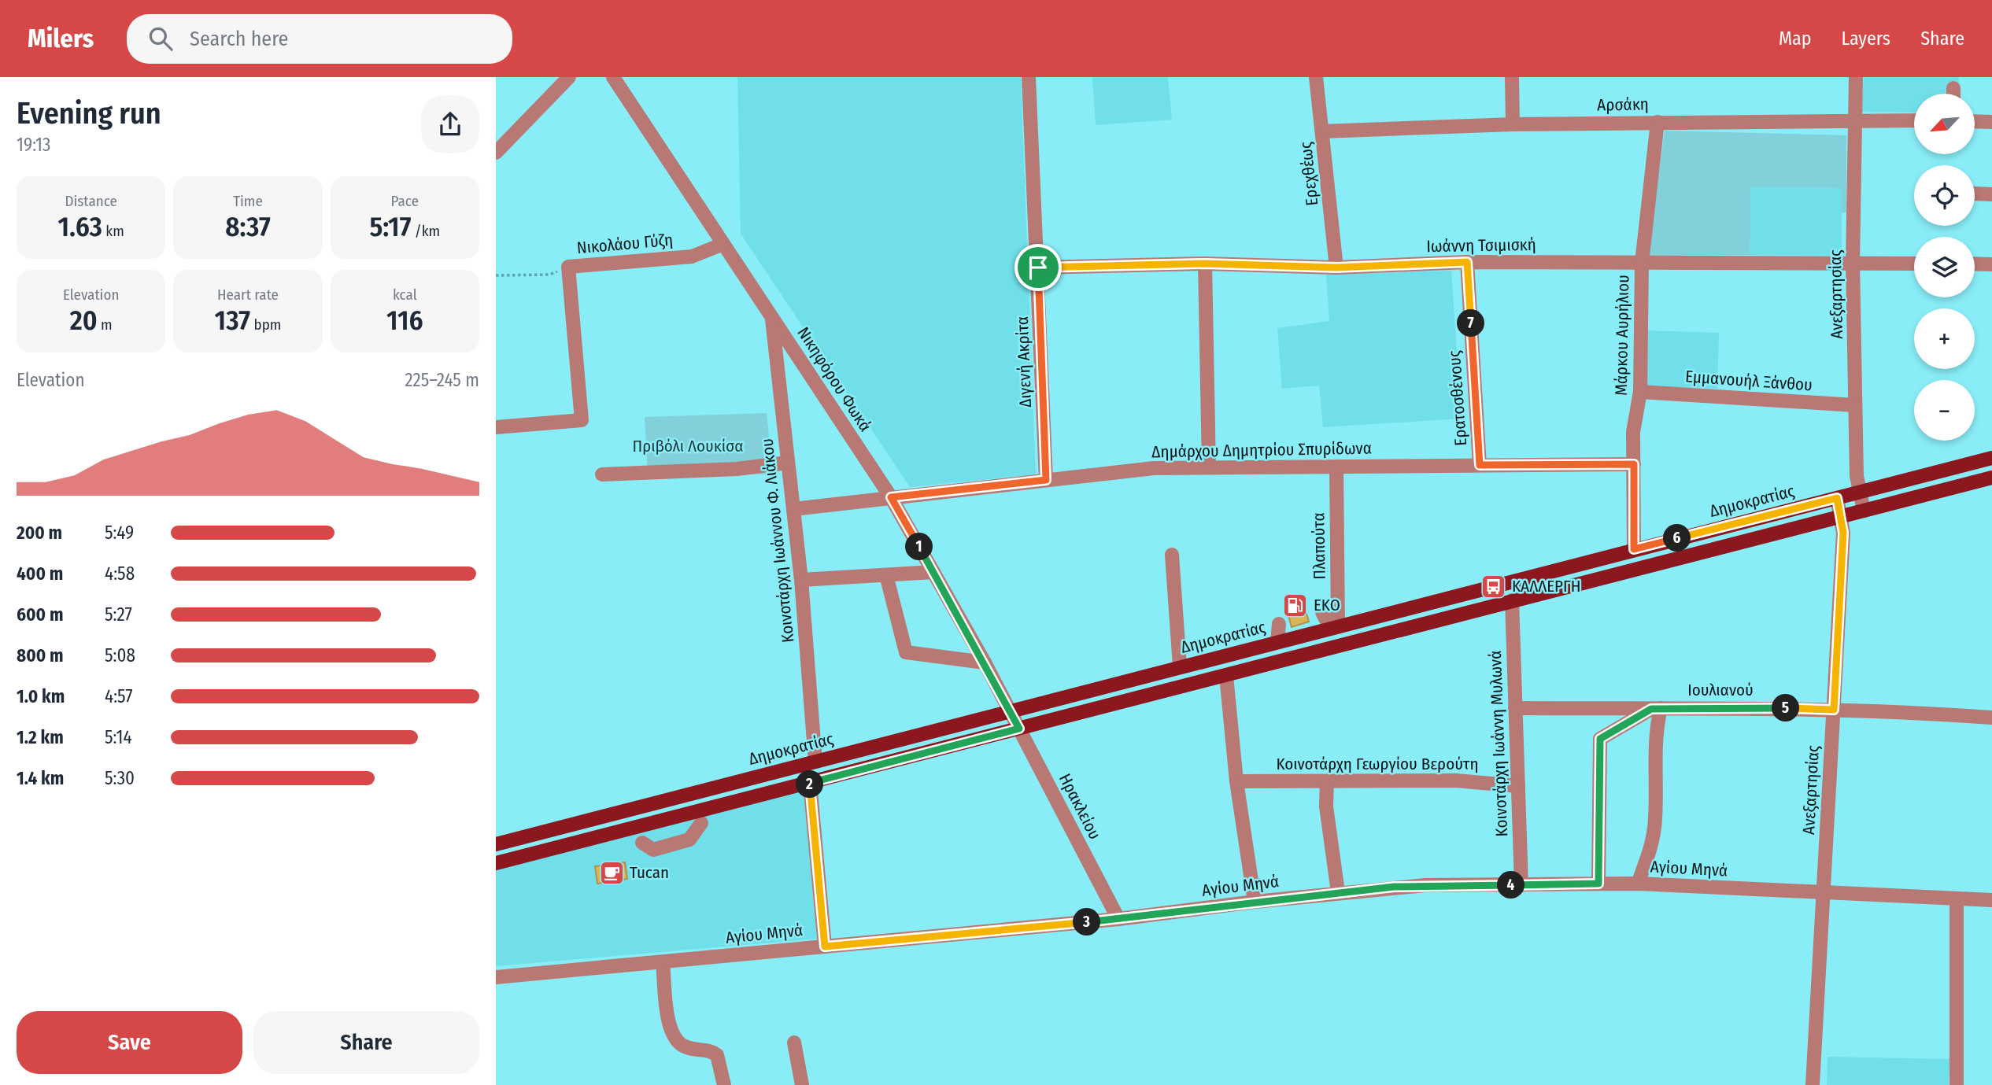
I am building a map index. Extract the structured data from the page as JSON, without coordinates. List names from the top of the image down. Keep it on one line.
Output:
{"streets":{"main road":["Δημοκρατίας"],"street":["Αρσάκη","Ερεχθέως","Νικολάου Γύζη","Ιωάννη Τσιμισκή","Ανεξαρτησίας","Μάρκου Αυρήλιου","Διγενή Ακρίτα","Νικηφόρου Φωκά","Εμμανουήλ Ξάνθου","Ερατοσθένους","Δημάρχου Δημητρίου Σπυρίδωνα","Κοινοτάρχη Ιωάννου Φ. Λιάκου","Πλαπούτα","Ιουλιανού","Κοινοτάρχη Ιωάννη Μυλωνά","Κοινοτάρχη Γεωργίου Βερούτη","Ηρακλείου","Αγίου Μηνά"]},"crossings":[["Αρσάκη","Ερεχθέως"],["Αρσάκη","Ανεξαρτησίας"],["Αρσάκη","Μάρκου Αυρήλιου"],["Ερεχθέως","Ιωάννη Τσιμισκή"],["Νικολάου Γύζη","Νικηφόρου Φωκά"],["Ιωάννη Τσιμισκή","Ανεξαρτησίας"],["Ιωάννη Τσιμισκή","Μάρκου Αυρήλιου"],["Ιωάννη Τσιμισκή","Διγενή Ακρίτα"],["Ιωάννη Τσιμισκή","Ερατοσθένους"],["Ανεξαρτησίας","Εμμανουήλ Ξάνθου"],["Ανεξαρτησίας","Δημοκρατίας"],["Ανεξαρτησίας","Ιουλιανού"],["Ανεξαρτησίας","Αγίου Μηνά"],["Μάρκου Αυρήλιου","Εμμανουήλ Ξάνθου"],["Μάρκου Αυρήλιου","Δημάρχου Δημητρίου Σπυρίδωνα"],["Μάρκου Αυρήλιου","Δημοκρατίας"],["Διγενή Ακρίτα","Δημάρχου Δημητρίου Σπυρίδωνα"],["Νικηφόρου Φωκά","Δημάρχου Δημητρίου Σπυρίδωνα"],["Νικηφόρου Φωκά","Δημοκρατίας"],["Νικηφόρου Φωκά","Κοινοτάρχη Ιωάννου Φ. Λιάκου"],["Νικηφόρου Φωκά","Ηρακλείου"],["Ερατοσθένους","Δημάρχου Δημητρίου Σπυρίδωνα"],["Δημάρχου Δημητρίου Σπυρίδωνα","Κοινοτάρχη Ιωάννου Φ. Λιάκου"],["Δημάρχου Δημητρίου Σπυρίδωνα","Πλαπούτα"],["Δημοκρατίας","Κοινοτάρχη Ιωάννου Φ. Λιάκου"],["Δημοκρατίας","Πλαπούτα"],["Δημοκρατίας","Ηρακλείου"],["Ιουλιανού","Κοινοτάρχη Ιωάννη Μυλωνά"],["Κοινοτάρχη Ιωάννη Μυλωνά","Κοινοτάρχη Γεωργίου Βερούτη"],["Κοινοτάρχη Ιωάννη Μυλωνά","Αγίου Μηνά"],["Ηρακλείου","Αγίου Μηνά"]],"parks":["Πριβόλι Λουκίσα"],"places":{"bus stop":["ΚΑΛΛΕΡΓΗ"],"fuel station":["EKO"],"cafe":["Tucan"]},"north":"bottom left","page":{"header":"Milers","search":"Search here","nav":["Map","Layers","Share"],"heading":["Evening run","19:13"],"map_buttons":["+","−"],"stats":[["Distance","1.63 km"],["Time","8:37"],["Pace","5:17 /km"],["Elevation","20 m"],["Heart rate","137 bpm"],["kcal","116"]],"pins":["7","6","1","5","2","4","3"],"chart":["Elevation","225–245 m"],"list":[{"name":"200 m","note":"5:49"},{"name":"400 m","note":"4:58"},{"name":"600 m","note":"5:27"},{"name":"800 m","note":"5:08"},{"name":"1.0 km","note":"4:57"},{"name":"1.2 km","note":"5:14"},{"name":"1.4 km","note":"5:30"}],"buttons":["Save","Share"]}}
